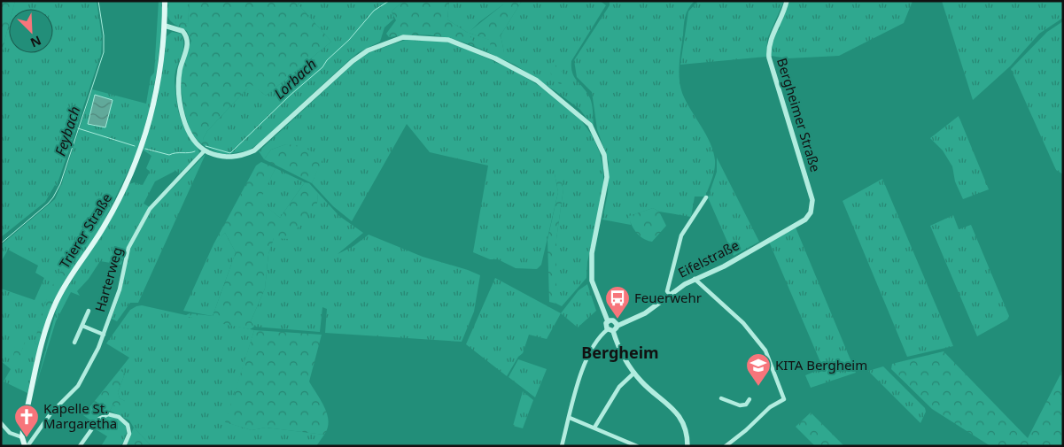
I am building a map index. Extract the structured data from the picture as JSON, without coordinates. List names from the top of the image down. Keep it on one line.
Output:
{"streets":{"main road":["Trierer Straße"],"street":["Bergheimer Straße","Eifelstraße","Harterweg"]},"crossings":[["Bergheimer Straße","Eifelstraße"],["Trierer Straße","Harterweg"]],"districts":["Bergheim"],"water":["Lorbach","Feybach"],"places":{"bus stop":["Feuerwehr"],"school or university":["KITA Bergheim"],"church":["Kapelle St. Margaretha"]},"north":"bottom right"}
